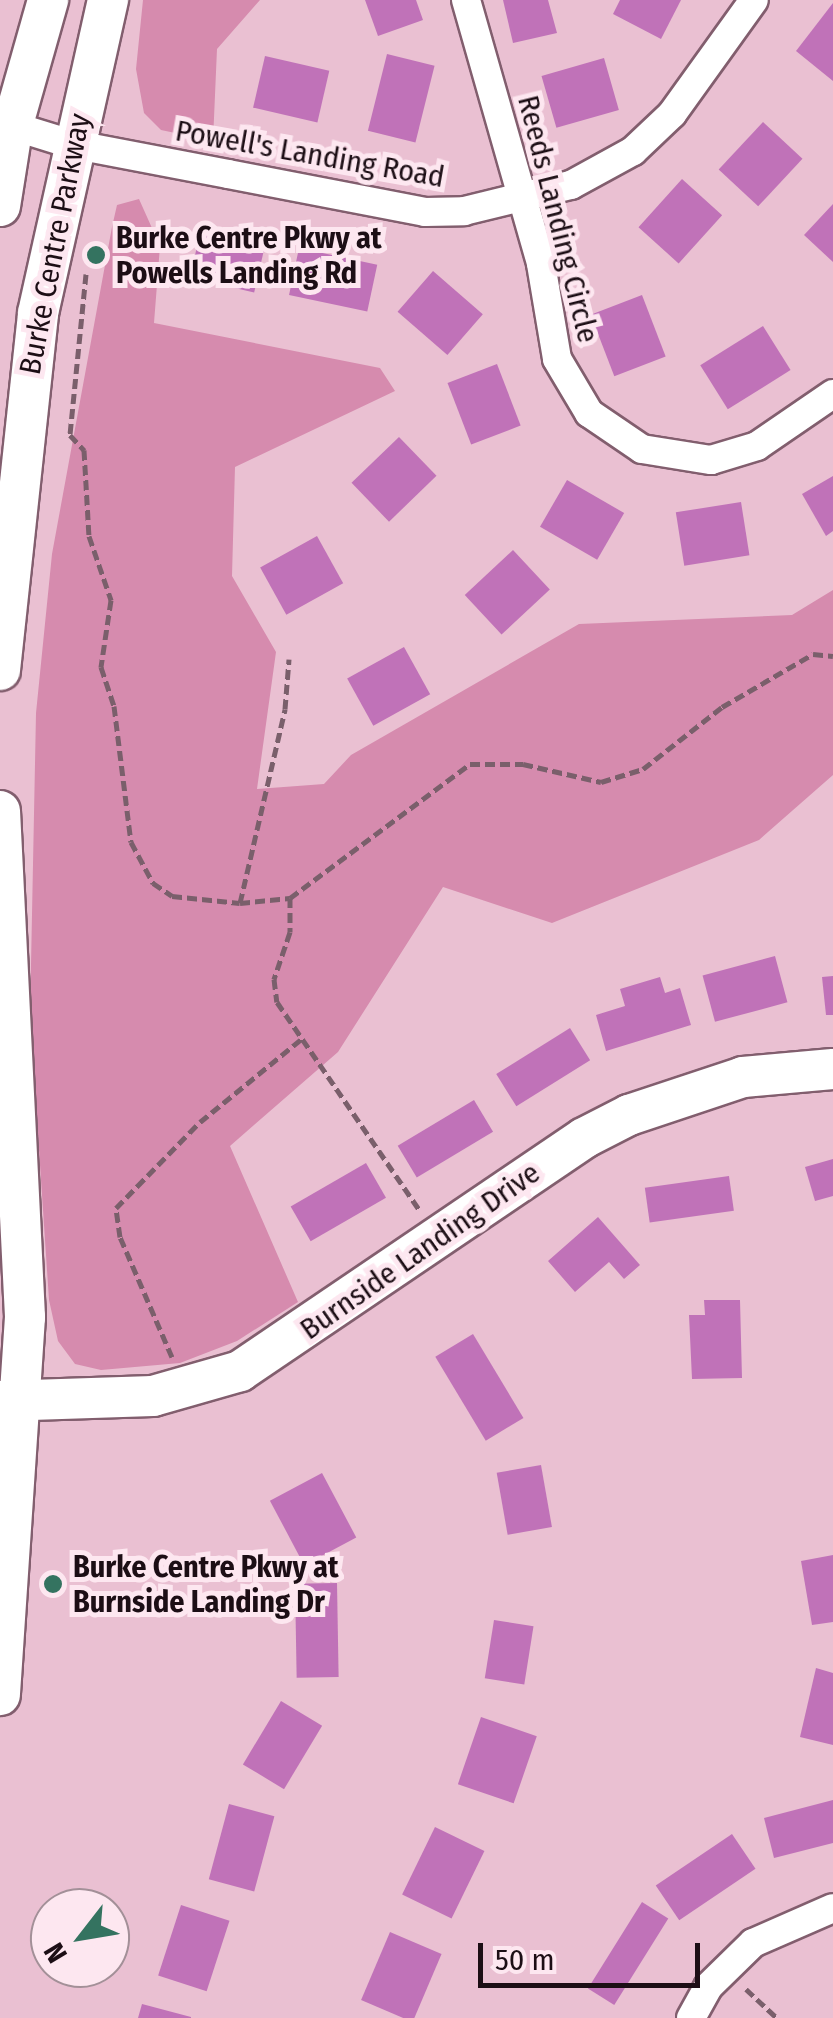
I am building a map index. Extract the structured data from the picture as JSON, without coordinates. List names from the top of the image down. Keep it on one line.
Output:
{"streets":{"main road":["Burke Centre Parkway","Burnside Landing Drive"],"street":["Powell's Landing Road","Reeds Landing Circle"]},"crossings":[["Powell's Landing Road","Reeds Landing Circle"],["Powell's Landing Road","Burke Centre Parkway"]],"places":["Burke Centre Pkwy at Powells Landing Rd","Burke Centre Pkwy at Burnside Landing Dr"],"scale_bar":"50 m","north":"bottom left"}
